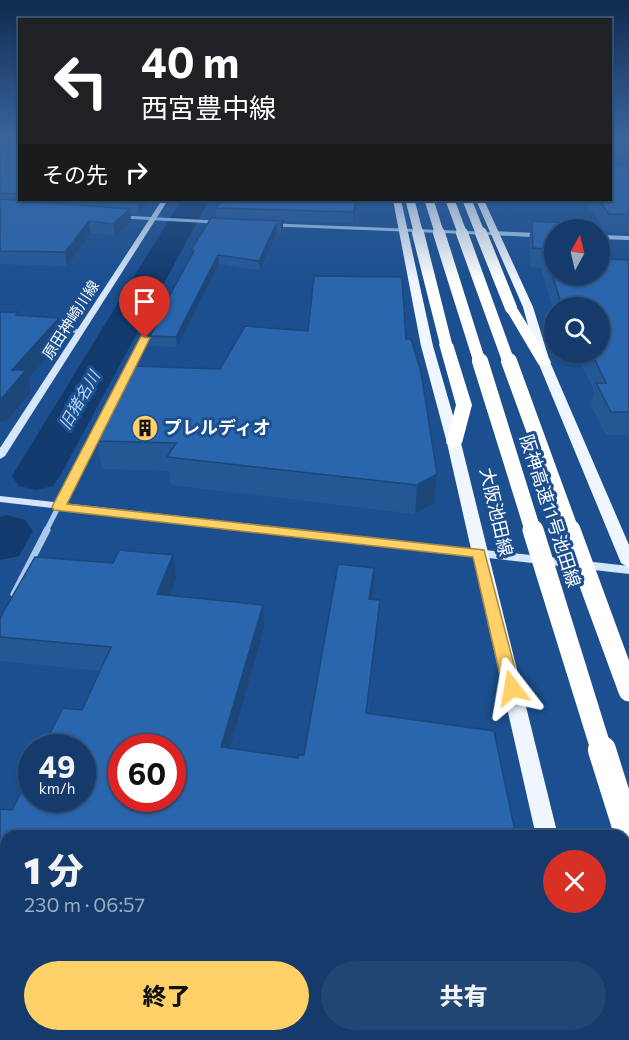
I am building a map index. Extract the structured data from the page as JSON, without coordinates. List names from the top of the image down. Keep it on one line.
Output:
{"streets":{"highway":["阪神高速11号池田線"],"main road":["大阪池田線"],"street":["原田神崎川線"]},"water":["旧猪名川"],"places":{"building":["プレルディオ"]},"north":"top","page":{"turn":["40 m","西宮豊中線"],"then":"その先","speed":"49 km/h","limit":"60","heading":["1 分","230 m · 06:57"],"buttons":["終了","共有"]}}
